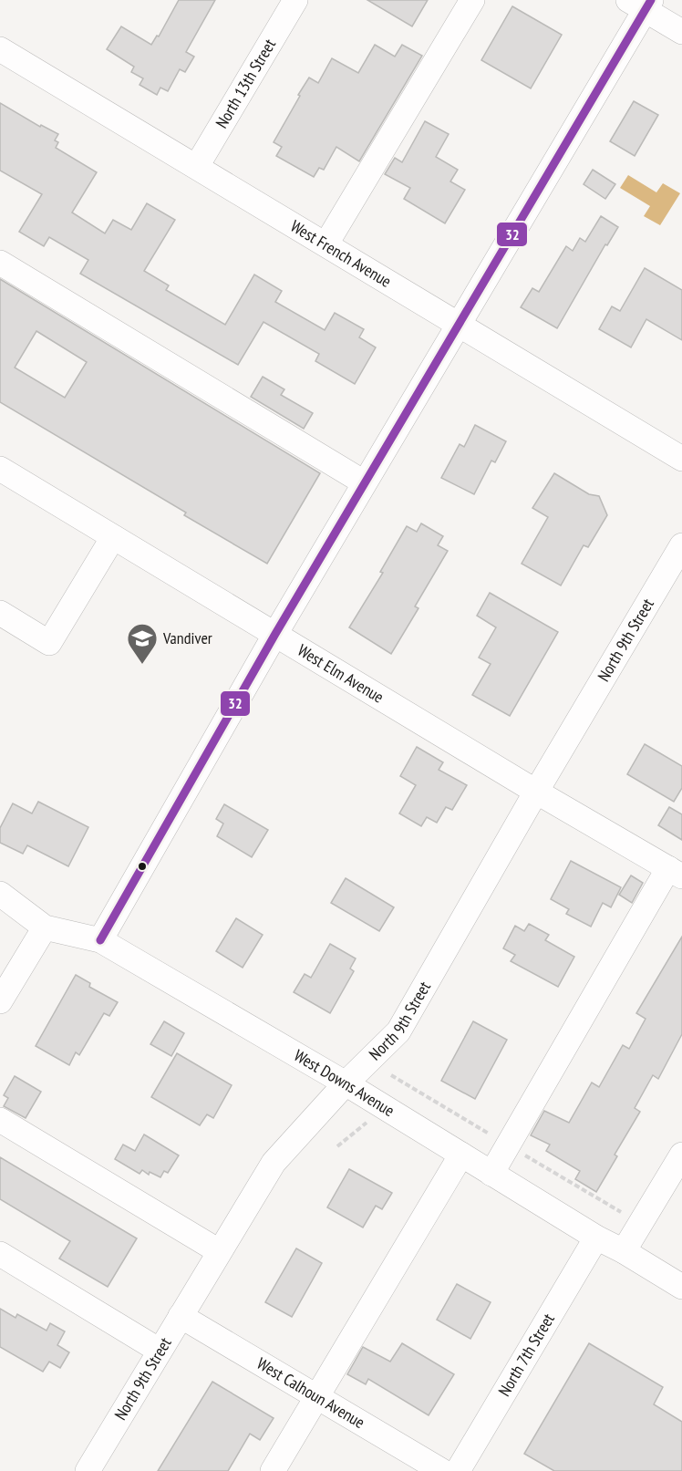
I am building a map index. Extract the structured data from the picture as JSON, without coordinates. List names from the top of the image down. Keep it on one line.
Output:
{"streets":{"street":["North 13th Street","West French Avenue","North 9th Street","West Elm Avenue","West Downs Avenue","North 7th Street","West Calhoun Avenue"]},"crossings":[["North 13th Street","West French Avenue"],["North 9th Street","West Elm Avenue"],["North 9th Street","West Downs Avenue"],["North 9th Street","West Calhoun Avenue"],["West Downs Avenue","North 7th Street"]],"places":{"school or university":["Vandiver"]},"lines":["transit line 32"]}
